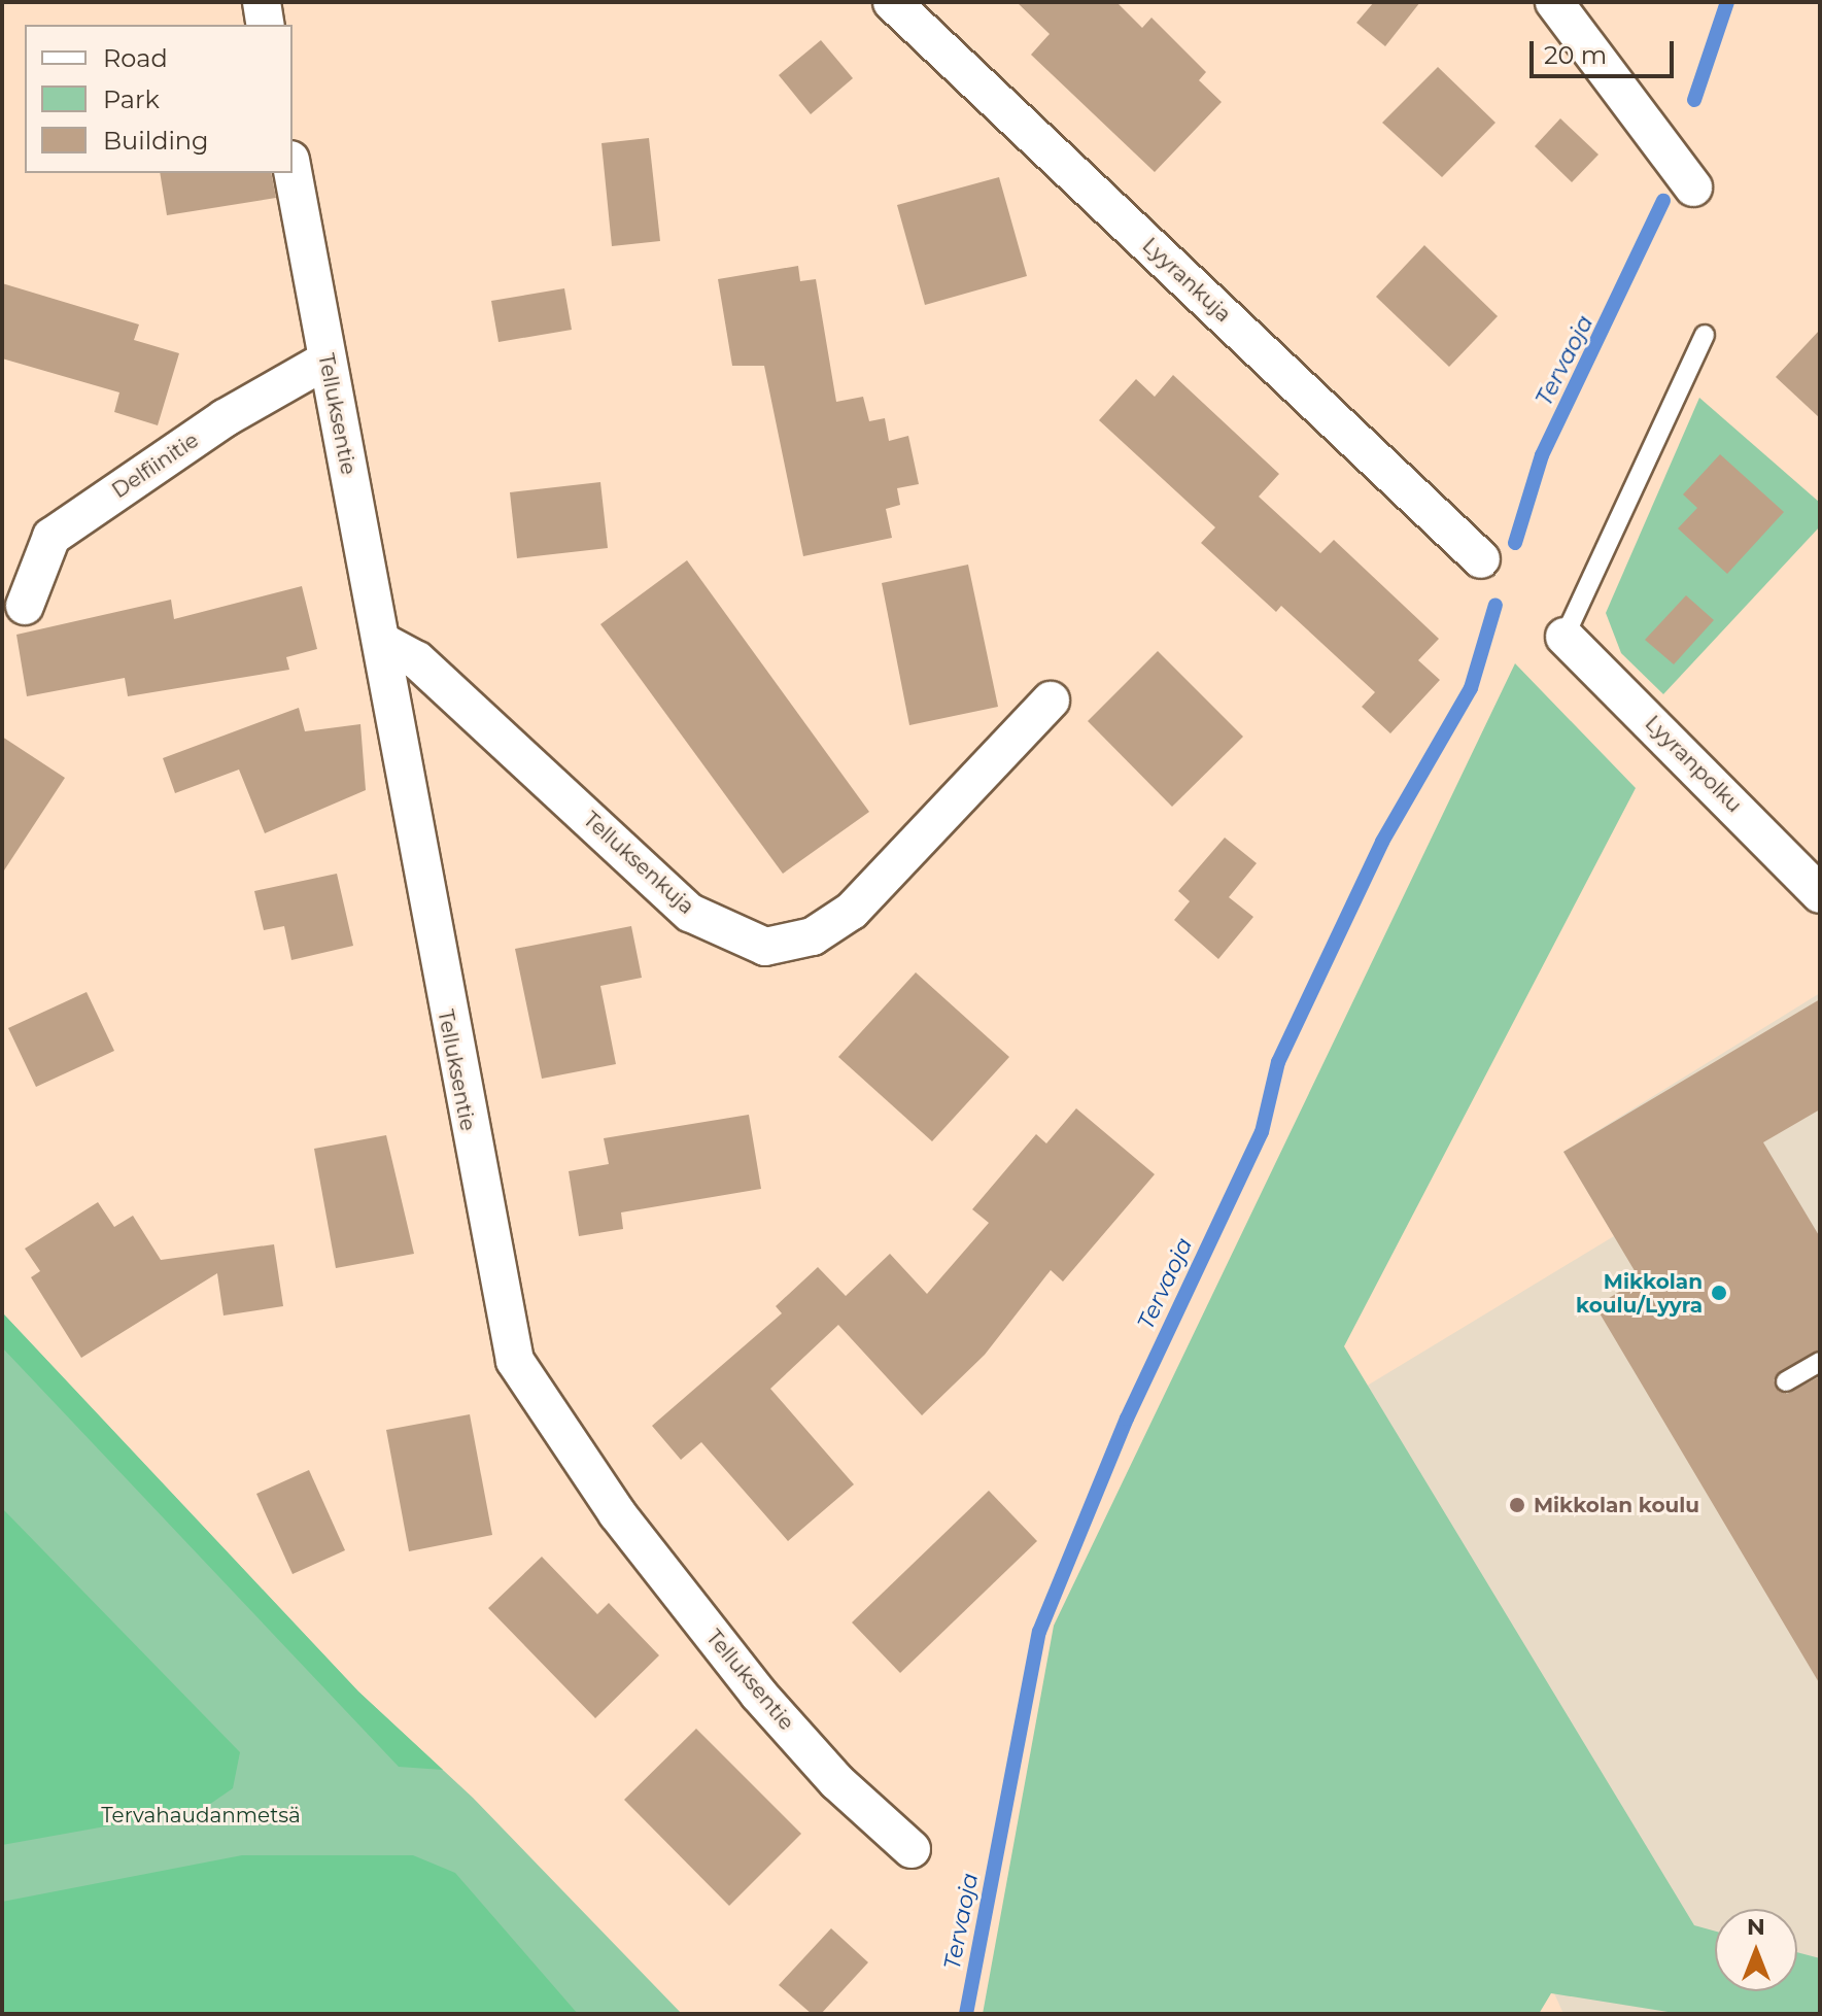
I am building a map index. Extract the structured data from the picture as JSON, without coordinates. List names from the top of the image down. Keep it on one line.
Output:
{"streets":{"street":["Lyyrankuja","Telluksentie","Delfiinitie","Lyyranpolku","Telluksenkuja"]},"crossings":[["Telluksentie","Delfiinitie"],["Telluksentie","Telluksenkuja"]],"water":["Tervaoja"],"parks":["Tervahaudanmetsä"],"places":["Mikkolan koulu/Lyyra","Mikkolan koulu"],"legend":["Road","Park","Building"],"scale_bar":"20 m","north":"top"}
